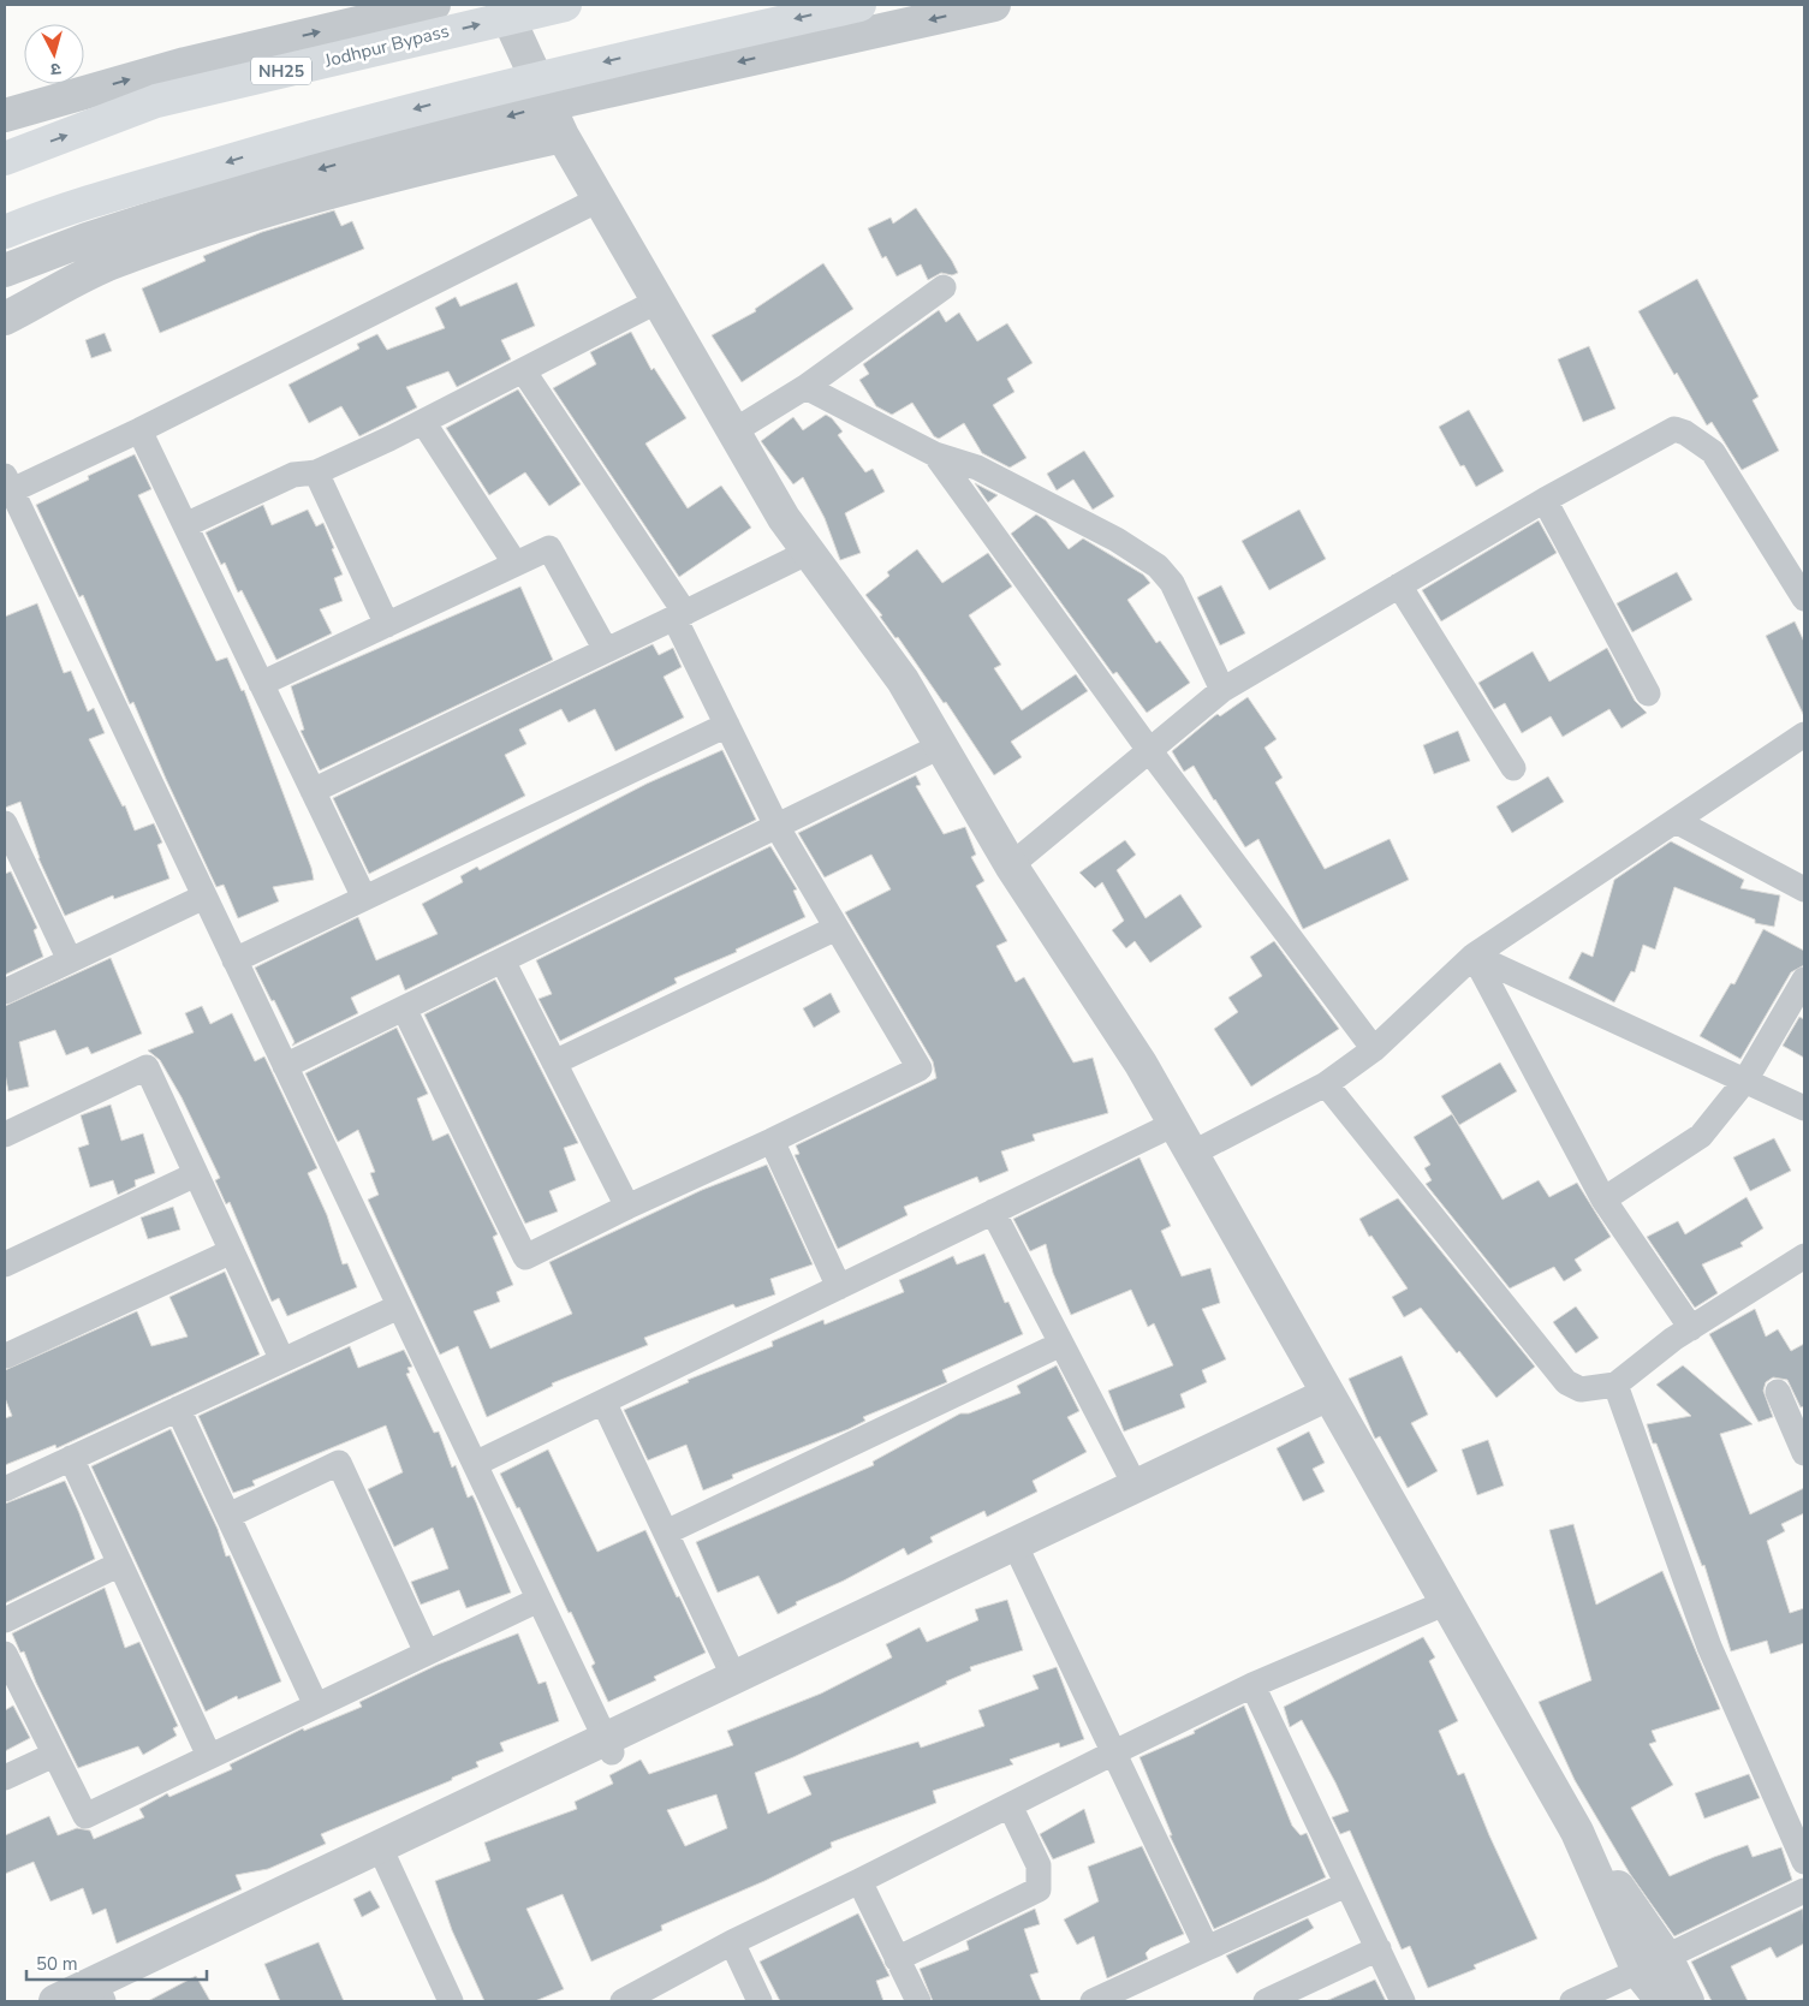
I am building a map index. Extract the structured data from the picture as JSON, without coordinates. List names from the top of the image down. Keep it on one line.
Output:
{"streets":{"highway":["Jodhpur Bypass","NH25"]},"scale_bar":"50 m","north":"bottom"}
